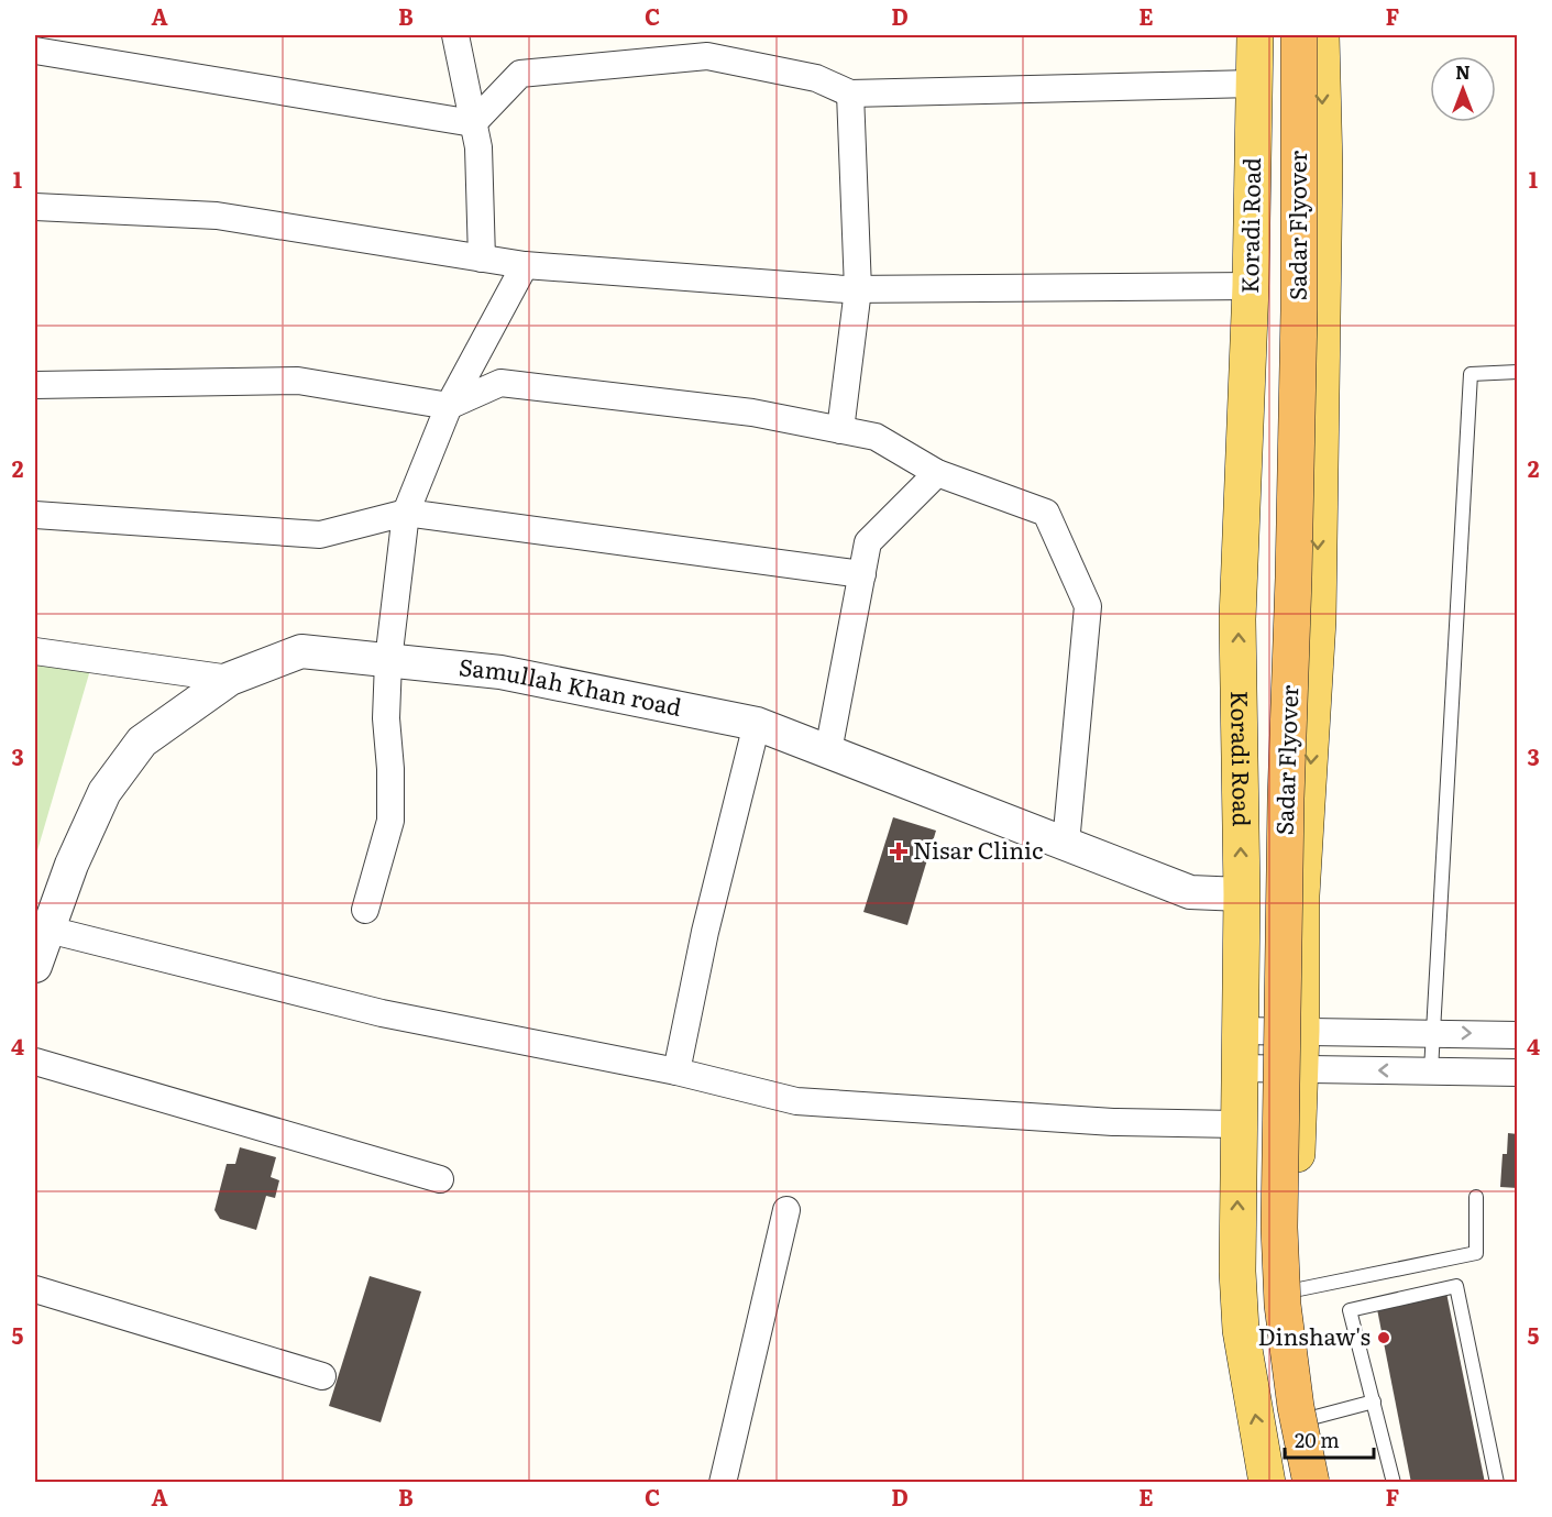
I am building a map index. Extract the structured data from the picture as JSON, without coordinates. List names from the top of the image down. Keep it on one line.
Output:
{"streets":{"highway":["Sadar Flyover"],"main road":["Koradi Road"],"street":["Samullah Khan road"]},"crossings":[["Koradi Road","Sadar Flyover"],["Koradi Road","Samullah Khan road"]],"places":{"health":["Nisar Clinic"],"other":["Dinshaw's"]},"scale_bar":"20 m","north":"top","grid":{"columns":["A","B","C","D","E","F"],"rows":["1","2","3","4","5"]}}
